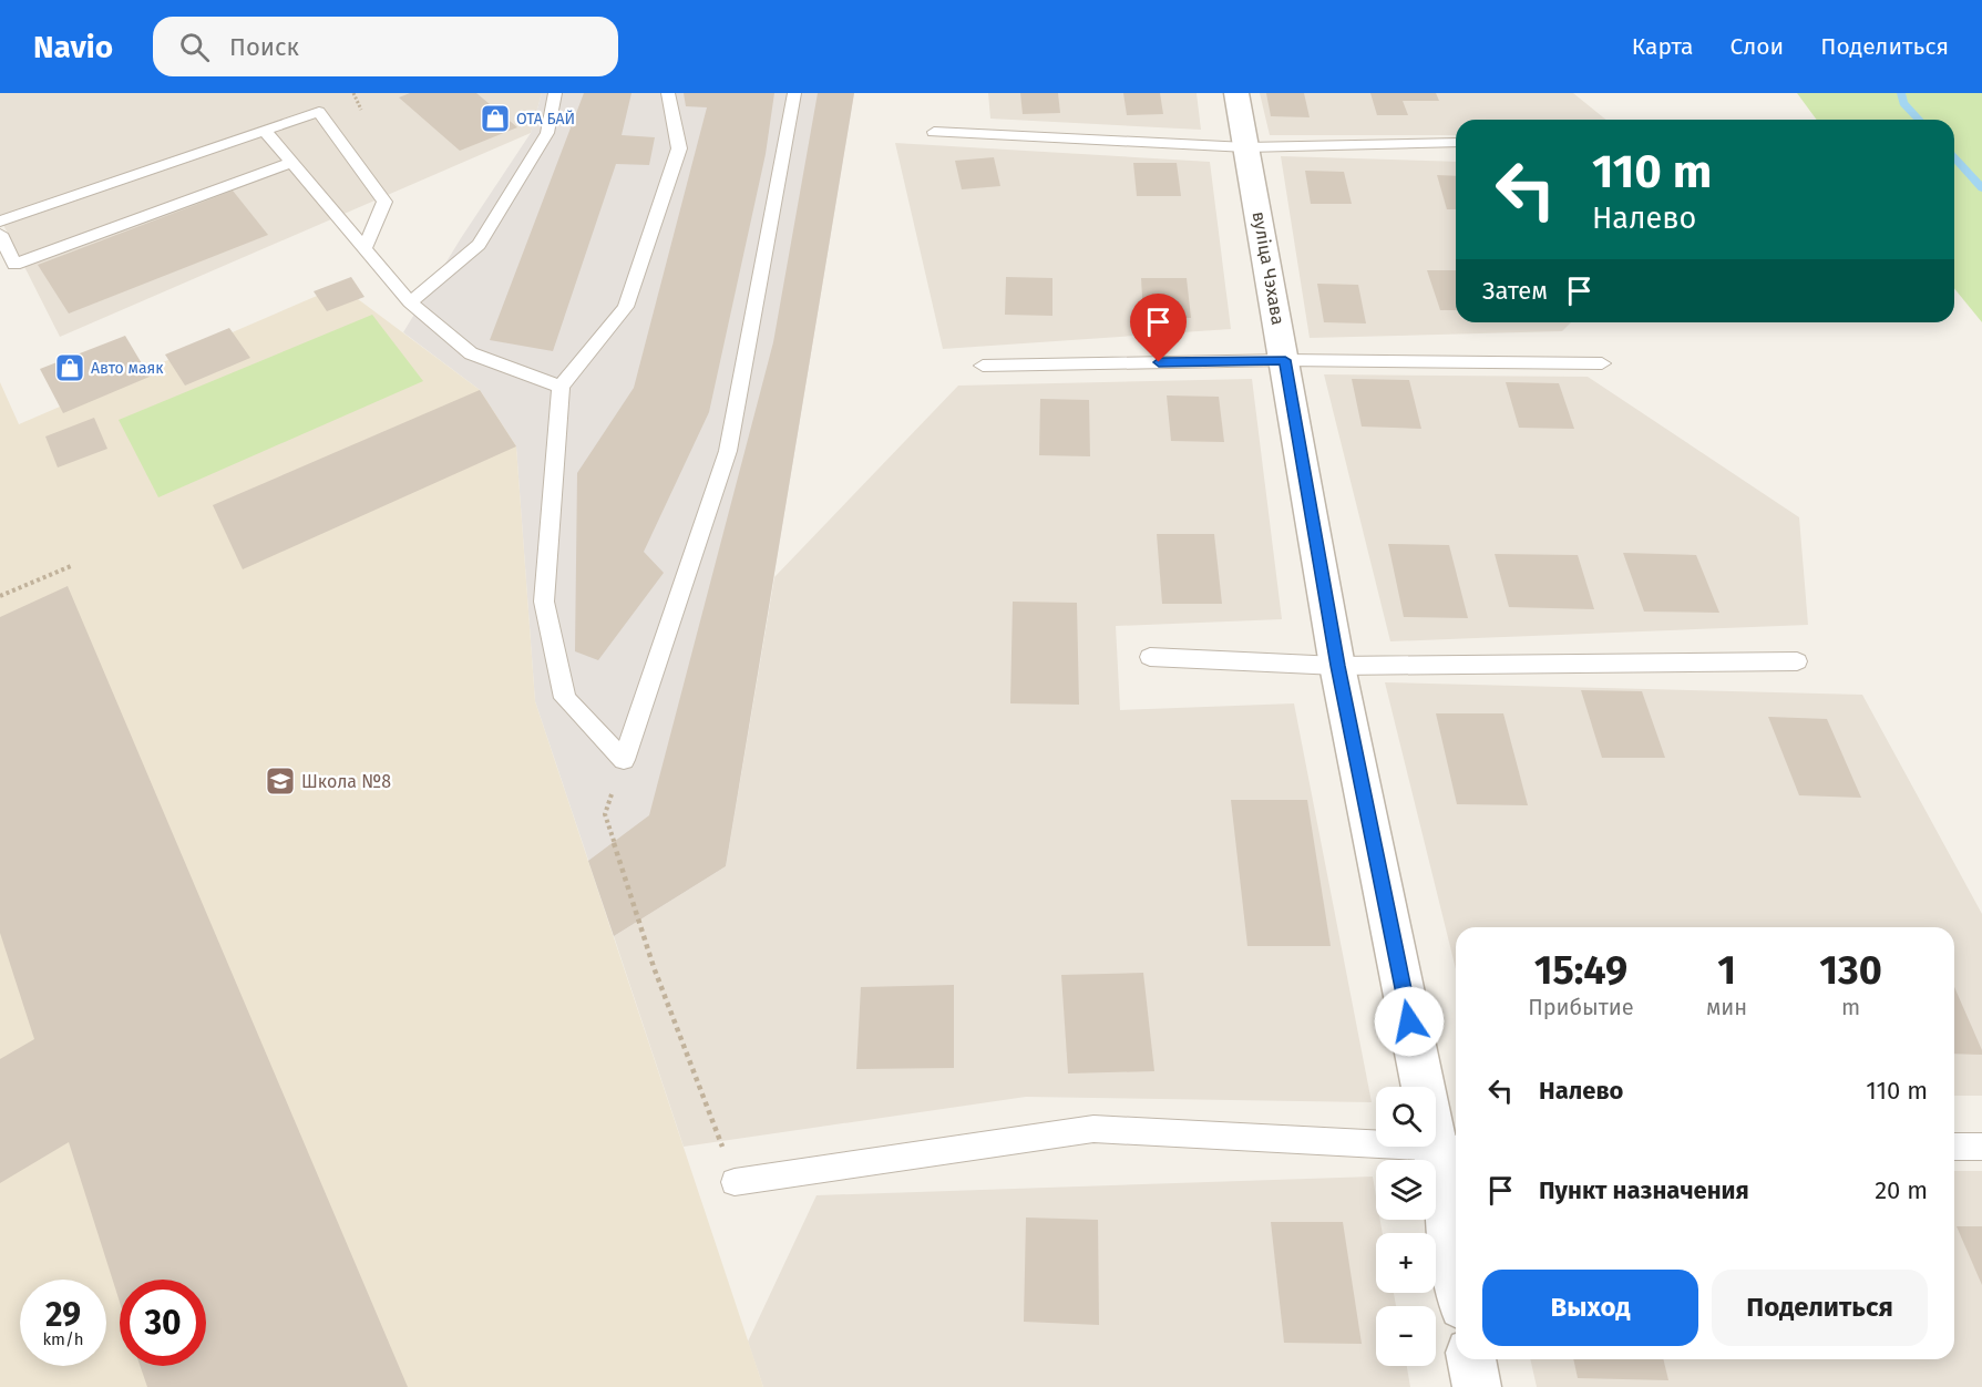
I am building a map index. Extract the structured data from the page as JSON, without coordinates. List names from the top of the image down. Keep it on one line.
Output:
{"streets":{"street":["вуліца Чэхава"]},"places":{"shop":["ОТА БАЙ","Авто маяк"],"school or university":["Школа №8"]},"page":{"header":"Navio","search":"Поиск","nav":["Карта","Слои","Поделиться"],"turn":["110 m","Налево"],"then":"Затем","eta":["15:49","Прибытие","1","мин","130","m"],"list":[{"name":"Налево","value":"110 m"},{"name":"Пункт назначения","value":"20 m"}],"map_buttons":["+","−"],"buttons":["Выход","Поделиться"],"speed":"29 km/h","limit":"30"}}
